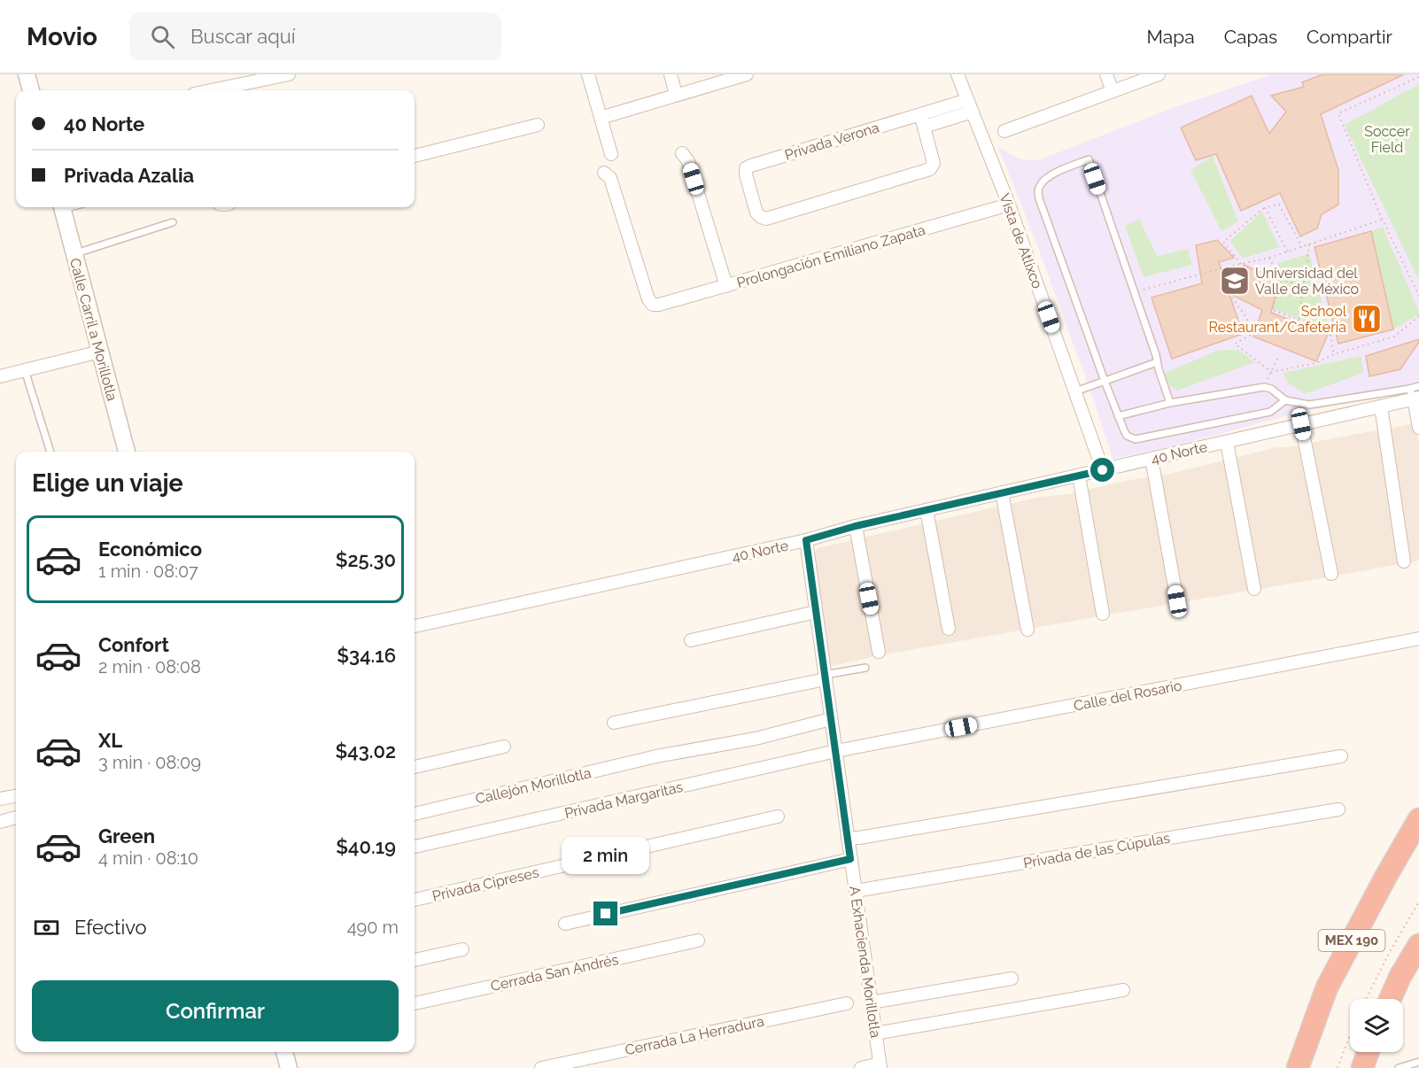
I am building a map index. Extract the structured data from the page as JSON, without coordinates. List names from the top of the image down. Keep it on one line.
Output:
{"streets":{"highway":["MEX 190"],"street":["Privada Verona","Vista de Atlixco","Prolongación Emiliano Zapata","Calle Carril a Morillotla","40 Norte","Calle del Rosario","Callejón Morillotla","Privada Margaritas","Privada de las Cúpulas","Privada Cipreses","A Exhacienda Morillotla","Cerrada San Andrés","Cerrada La Herradura"]},"crossings":[["Privada Verona","Vista de Atlixco"],["Vista de Atlixco","Prolongación Emiliano Zapata"],["Vista de Atlixco","40 Norte"],["40 Norte","A Exhacienda Morillotla"],["Calle del Rosario","Privada Margaritas"],["Calle del Rosario","A Exhacienda Morillotla"],["Callejón Morillotla","A Exhacienda Morillotla"],["Privada Margaritas","A Exhacienda Morillotla"],["Privada de las Cúpulas","A Exhacienda Morillotla"]],"parks":["Soccer Field"],"places":{"school or university":["Universidad del Valle de México"],"restaurant":["School Restaurant/Cafeteria"]},"page":{"header":"Movio","search":"Buscar aquí","nav":["Mapa","Capas","Compartir"],"banner":["40 Norte","Privada Azalia"],"heading":"Elige un viaje","list":[{"name":"Económico","note":"1 min · 08:07","value":"$25.30"},{"name":"Confort","note":"2 min · 08:08","value":"$34.16"},{"name":"XL","note":"3 min · 08:09","value":"$43.02"},{"name":"Green","note":"4 min · 08:10","value":"$40.19"}],"bubble":"2 min","pay":["Efectivo","490 m"],"buttons":"Confirmar"}}
